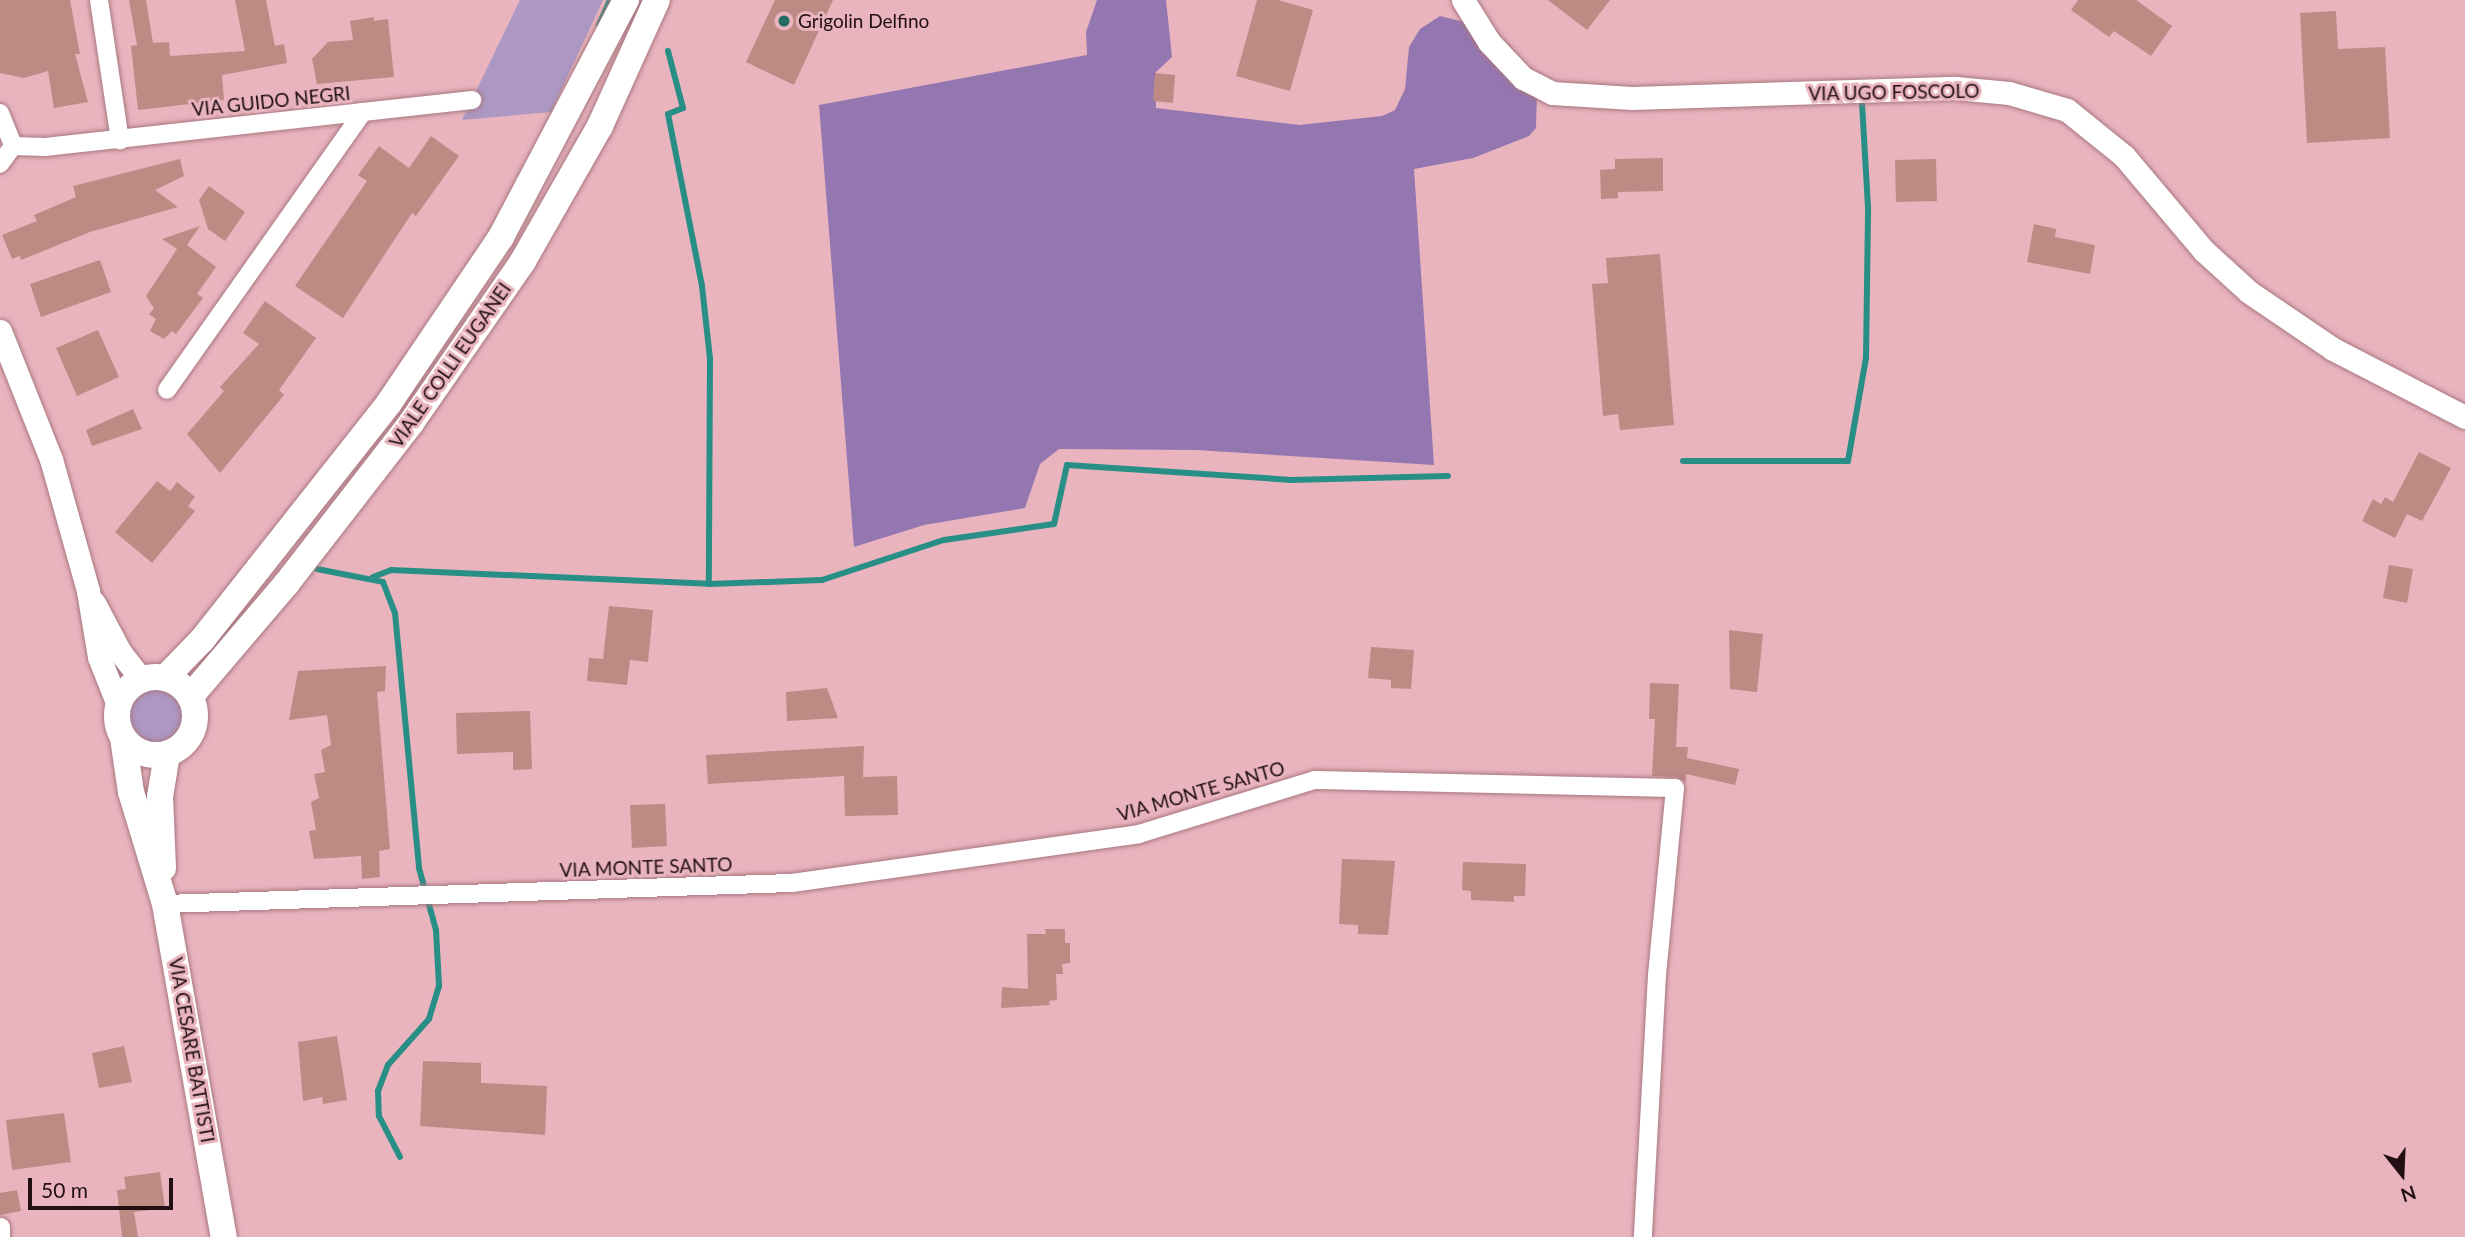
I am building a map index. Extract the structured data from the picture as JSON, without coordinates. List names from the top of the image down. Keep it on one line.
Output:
{"streets":{"main road":["VIALE COLLI EUGANEI","VIA CESARE BATTISTI"],"street":["VIA UGO FOSCOLO","VIA GUIDO NEGRI","VIA MONTE SANTO"]},"crossings":[["VIALE COLLI EUGANEI","VIA CESARE BATTISTI"],["VIA MONTE SANTO","VIA CESARE BATTISTI"]],"places":["Grigolin Delfino"],"scale_bar":"50 m","north":"bottom"}
